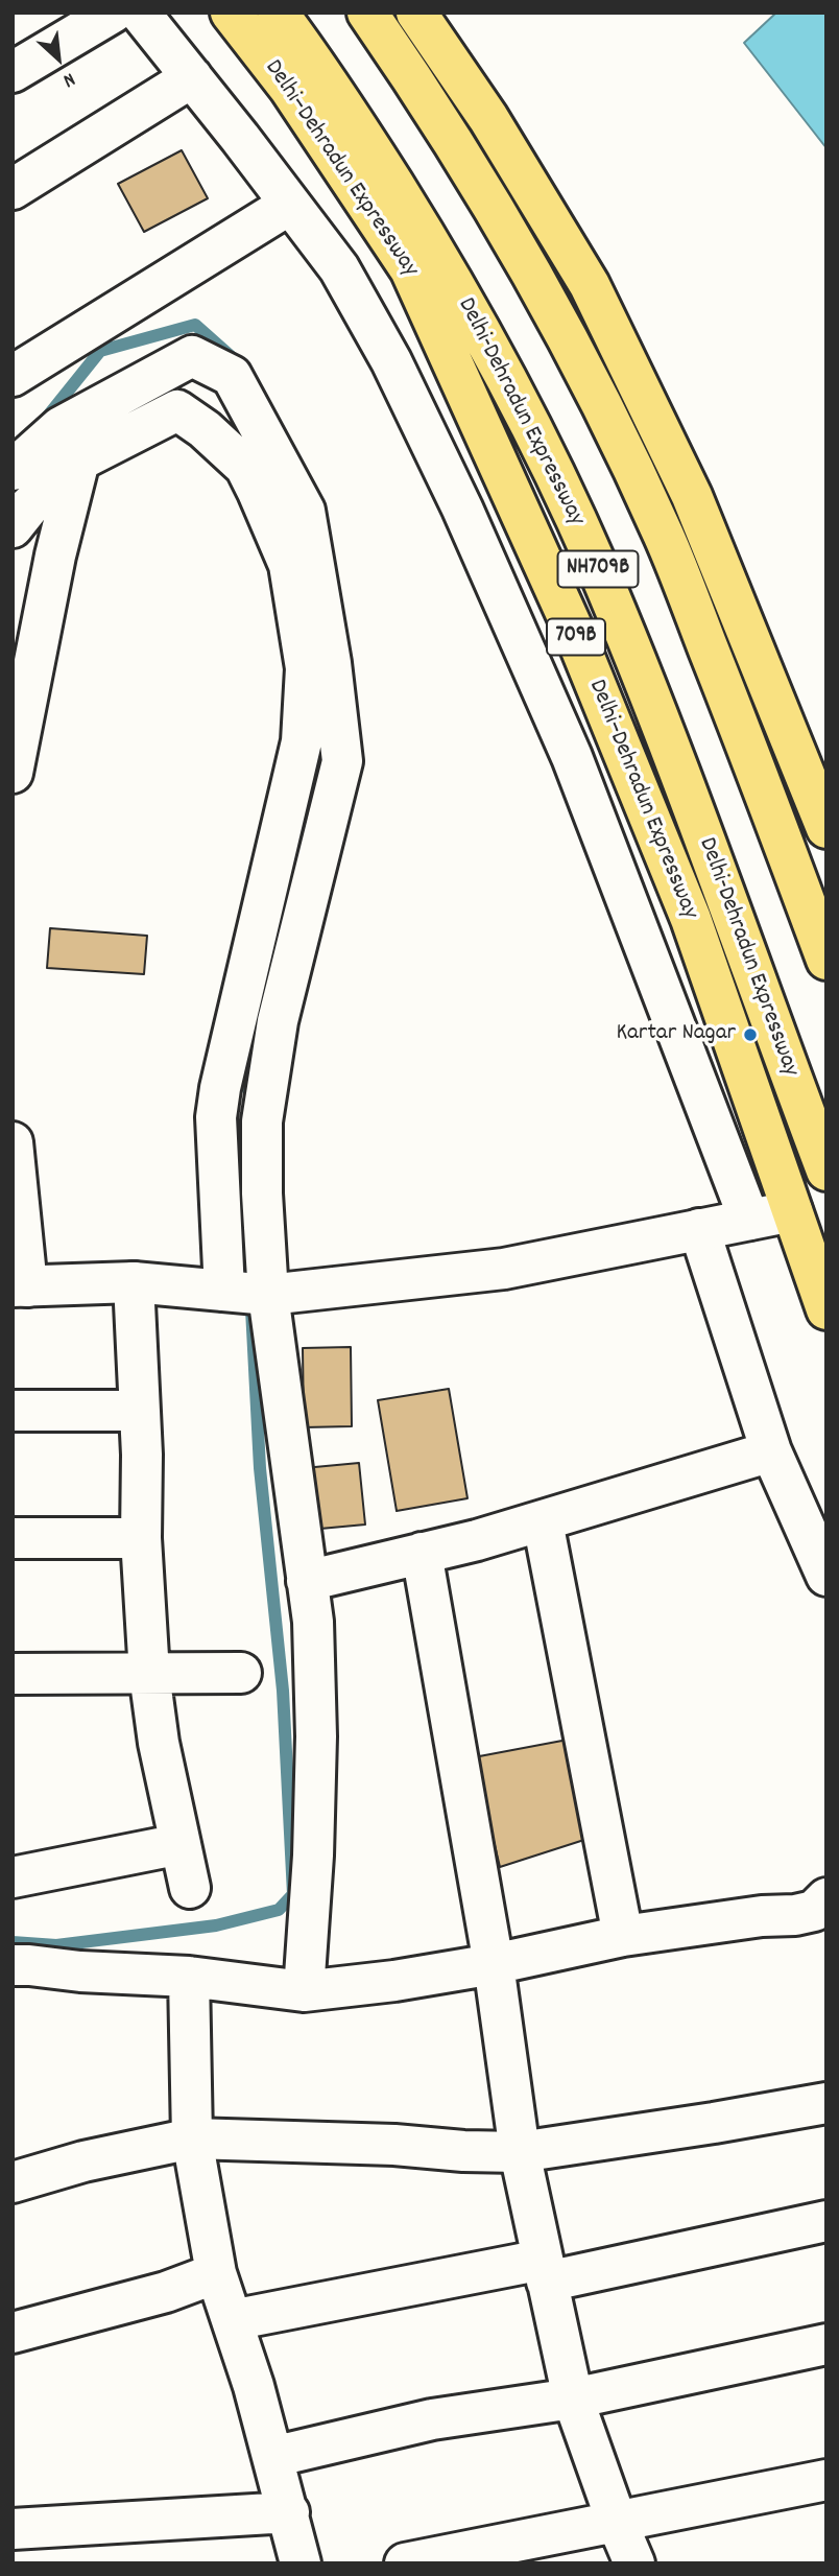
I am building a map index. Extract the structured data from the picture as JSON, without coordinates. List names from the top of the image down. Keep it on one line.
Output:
{"streets":{"highway":["Delhi–Dehradun Expressway","Delhi-Dehradun Expressway","NH709B","709B"]},"places":["Kartar Nagar"],"north":"bottom right"}
